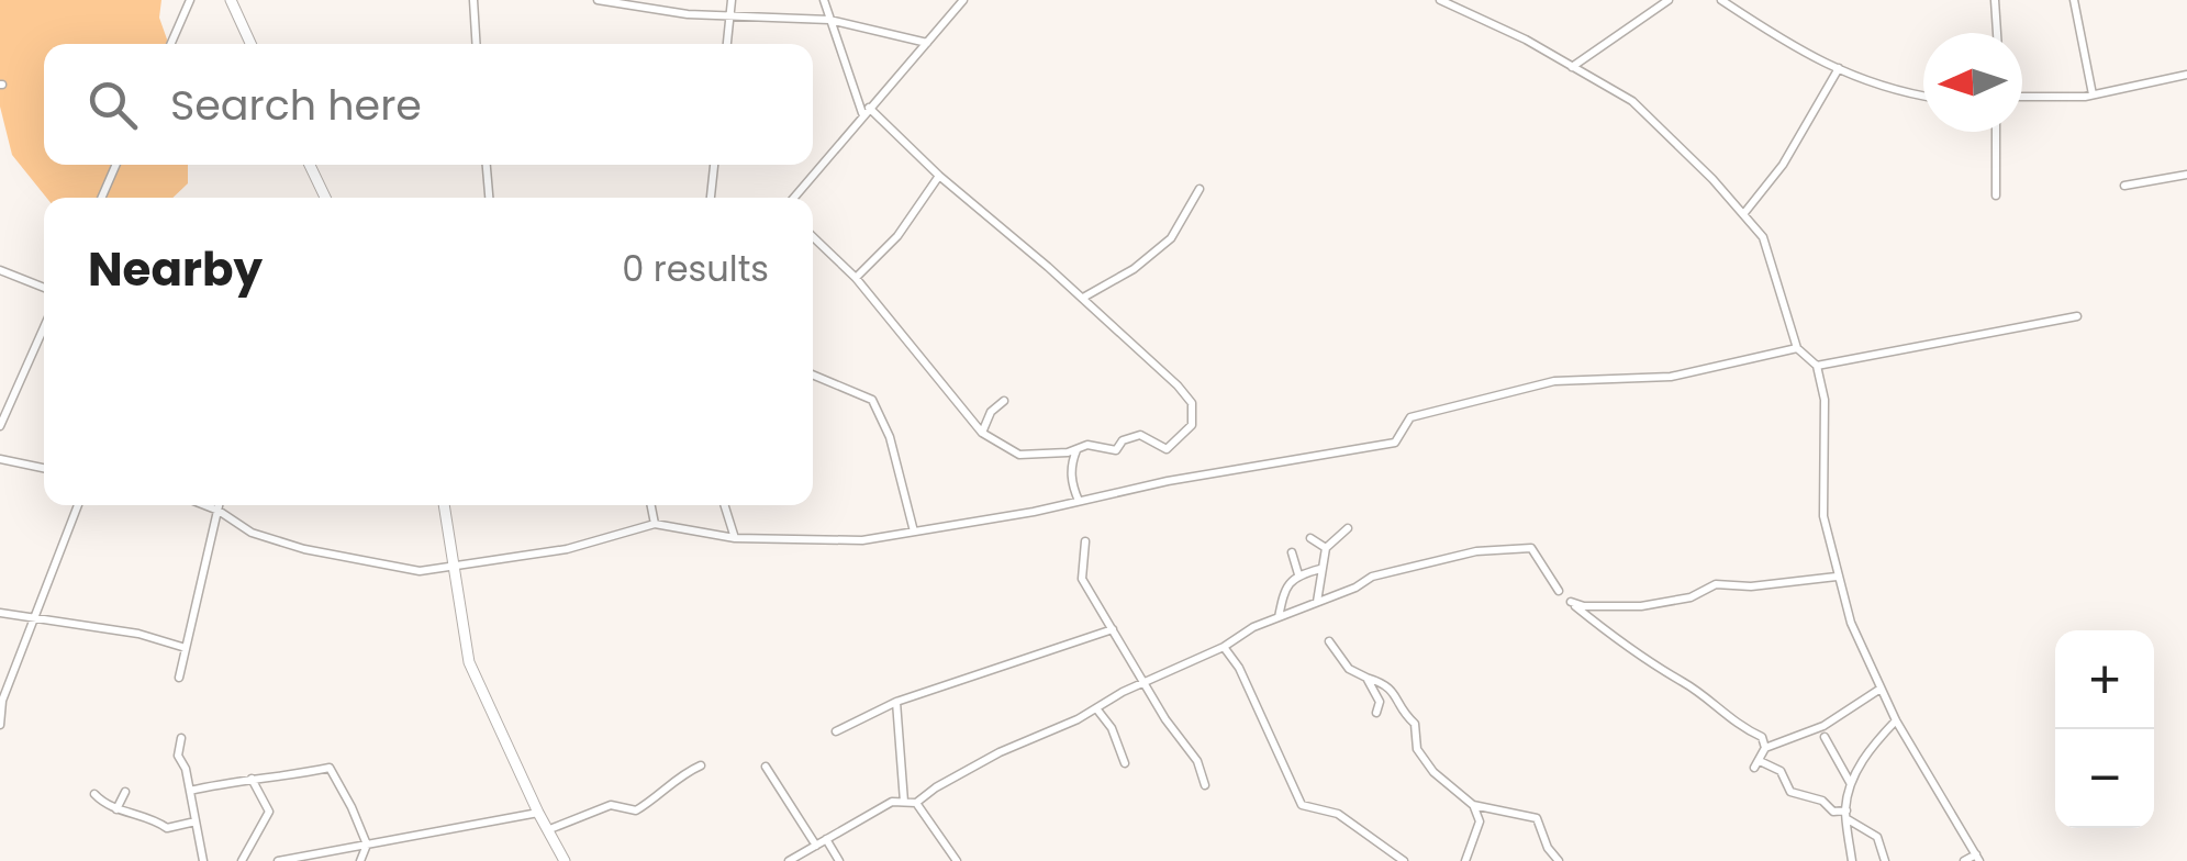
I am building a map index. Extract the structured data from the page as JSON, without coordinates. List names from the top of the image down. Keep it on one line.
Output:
{"north":"left","page":{"search":"Search here","heading":["Nearby","0 results"],"map_buttons":["+","−"]}}
